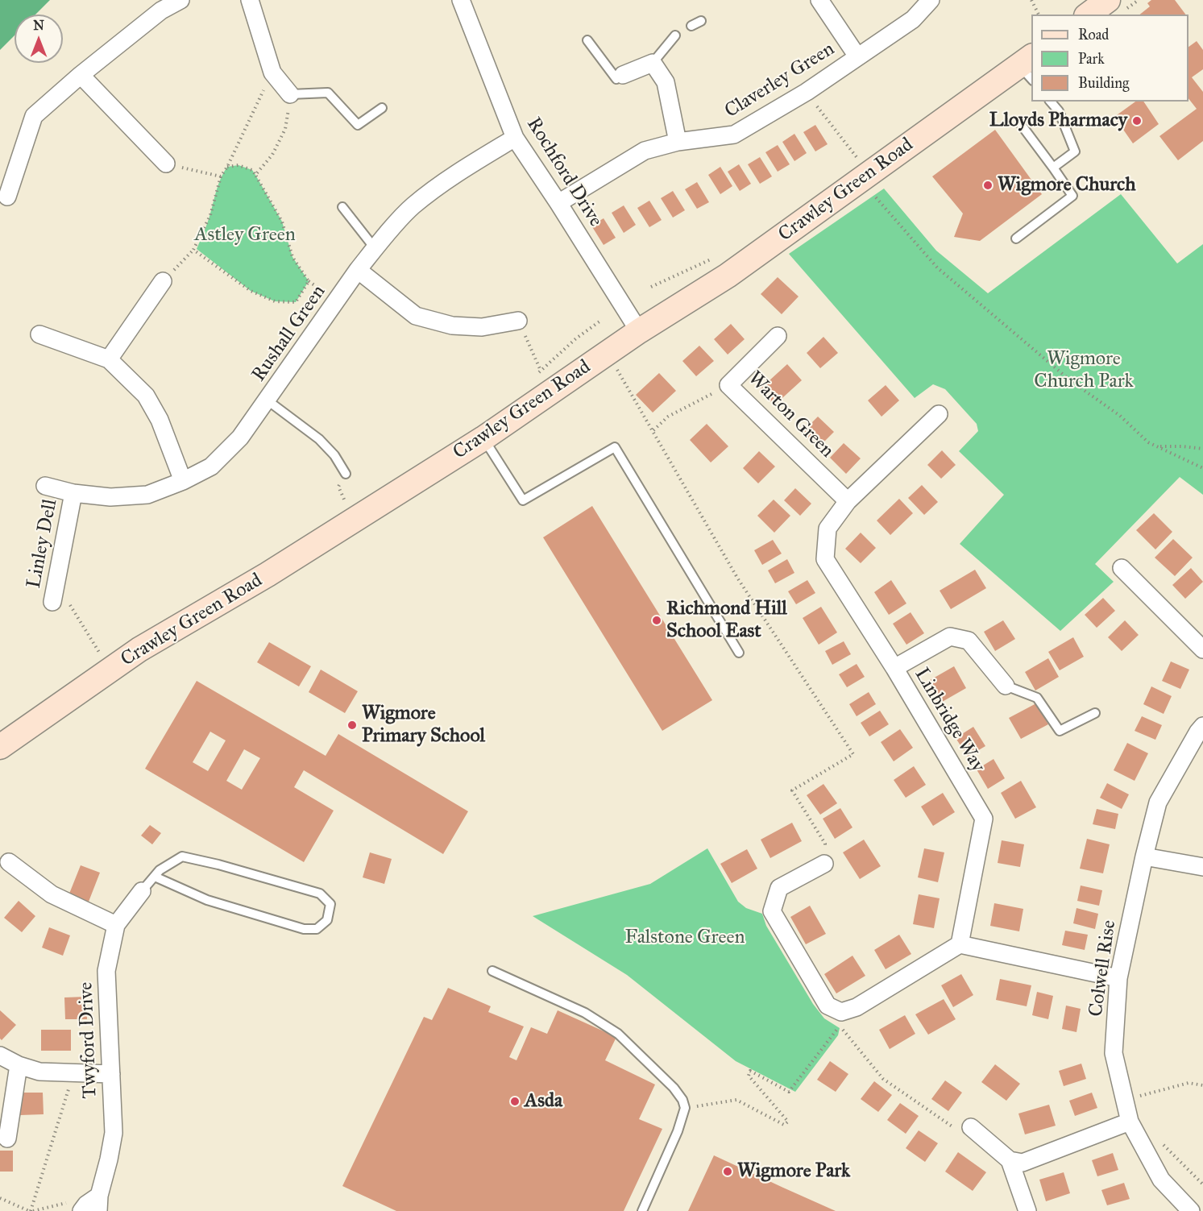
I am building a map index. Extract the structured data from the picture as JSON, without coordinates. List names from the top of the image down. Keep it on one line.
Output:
{"streets":{"street":["Claverley Green","Rochford Drive","Crawley Green Road","Rushall Green","Warton Green","Linley Dell","Linbridge Way","Colwell Rise","Twyford Drive"]},"crossings":[["Claverley Green","Rochford Drive"],["Rochford Drive","Crawley Green Road"],["Rochford Drive","Rushall Green"],["Rushall Green","Linley Dell"],["Warton Green","Linbridge Way"]],"parks":["Astley Green","Wigmore Church Park","Falstone Green"],"places":["Lloyds Pharmacy","Wigmore Church","Richmond Hill School East","Wigmore Primary School","Asda","Wigmore Park"],"legend":["Road","Park","Building"],"north":"top"}
